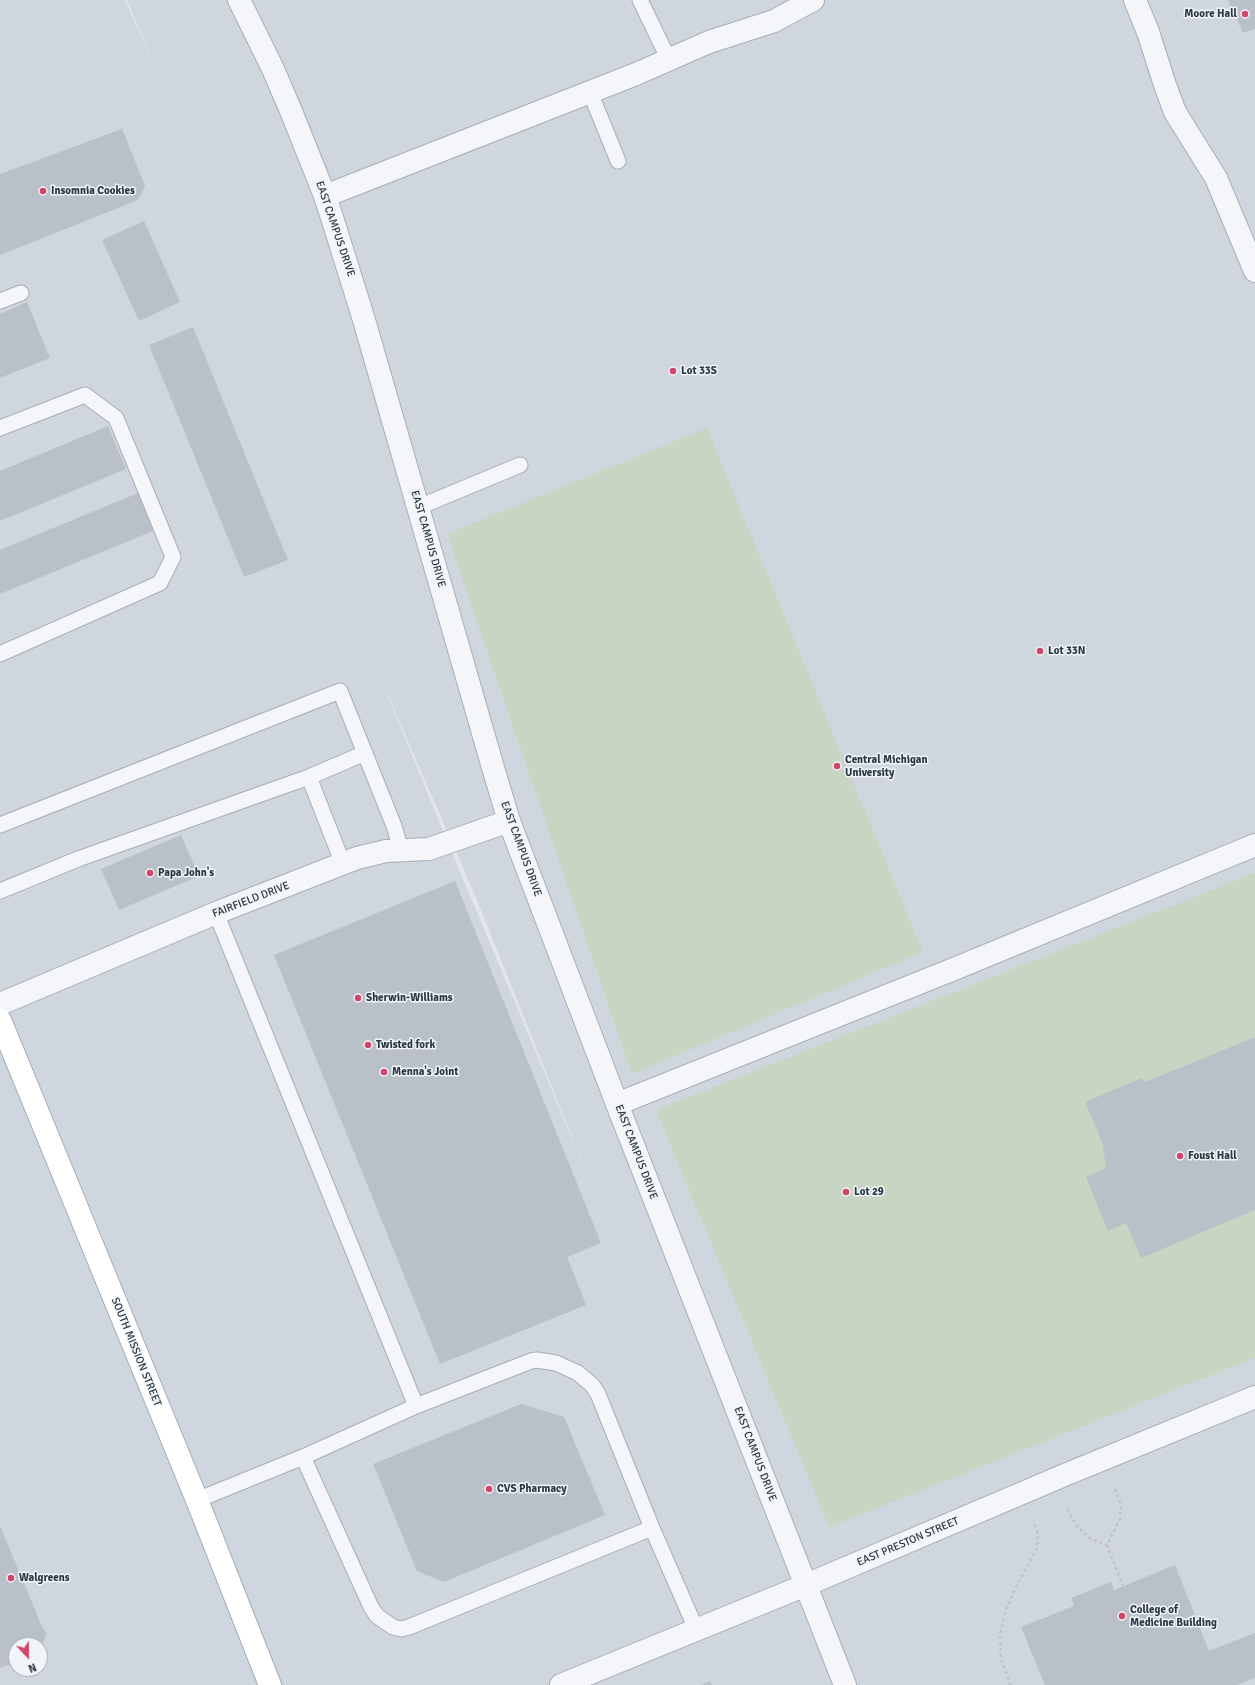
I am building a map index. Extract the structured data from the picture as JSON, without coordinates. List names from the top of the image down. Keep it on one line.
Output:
{"streets":{"main road":["SOUTH MISSION STREET"],"street":["EAST CAMPUS DRIVE","FAIRFIELD DRIVE","EAST PRESTON STREET"]},"crossings":[["EAST CAMPUS DRIVE","FAIRFIELD DRIVE"],["EAST CAMPUS DRIVE","EAST PRESTON STREET"]],"places":["Moore Hall","Insomnia Cookies","Lot 33S","Lot 33N","Central Michigan University","Papa John's","Sherwin-Williams","Twisted fork","Menna's Joint","Foust Hall","Lot 29","CVS Pharmacy","Walgreens","College of Medicine Building"],"north":"bottom"}
